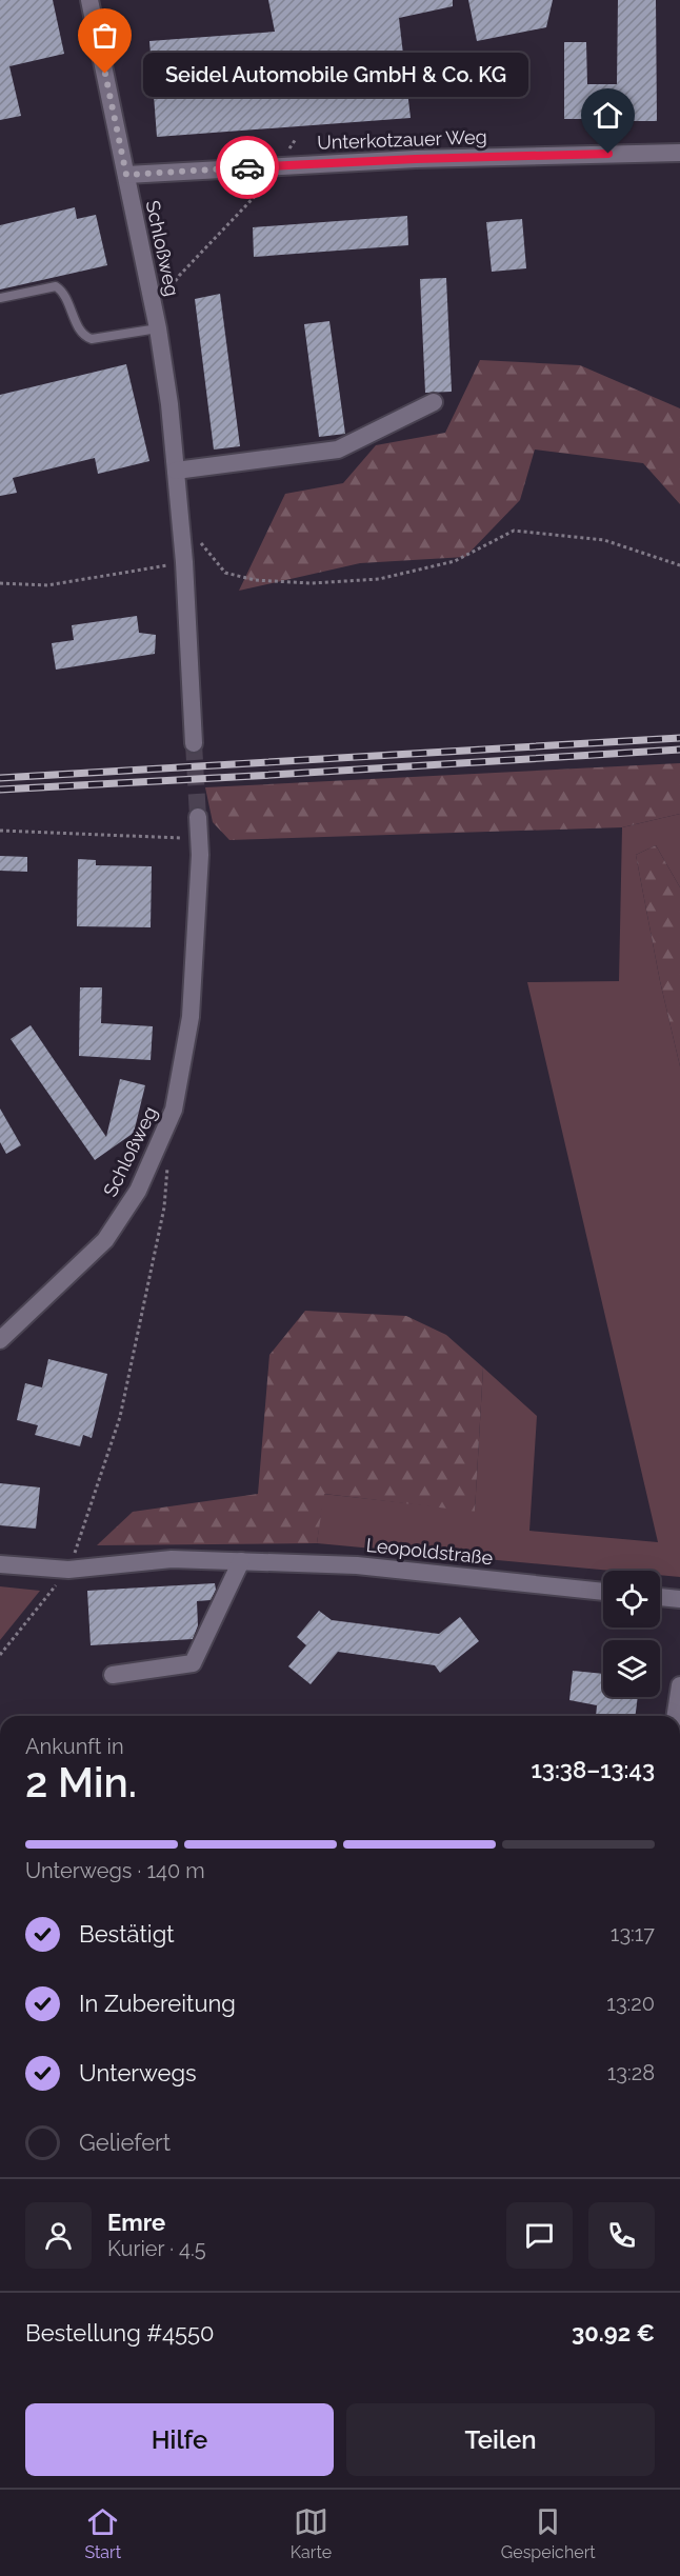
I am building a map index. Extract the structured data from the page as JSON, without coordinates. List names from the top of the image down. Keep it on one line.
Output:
{"streets":{"street":["Unterkotzauer Weg","Schloßweg","Leopoldstraße"]},"crossings":[["Unterkotzauer Weg","Schloßweg"]],"places":["Seidel Automobile GmbH & Co. KG"],"page":{"bubble":"Seidel Automobile GmbH & Co. KG","heading":["2 Min.","Ankunft in","13:38–13:43"],"panel":["Emre","Kurier · 4.5","Bestellung #4550","30.92 €"],"bar":"Unterwegs · 140 m","list":[["Bestätigt","13:17"],["In Zubereitung","13:20"],["Unterwegs","13:28"],"Geliefert"],"buttons":["Hilfe","Teilen"],"tabs":["Start","Karte","Gespeichert"]}}
